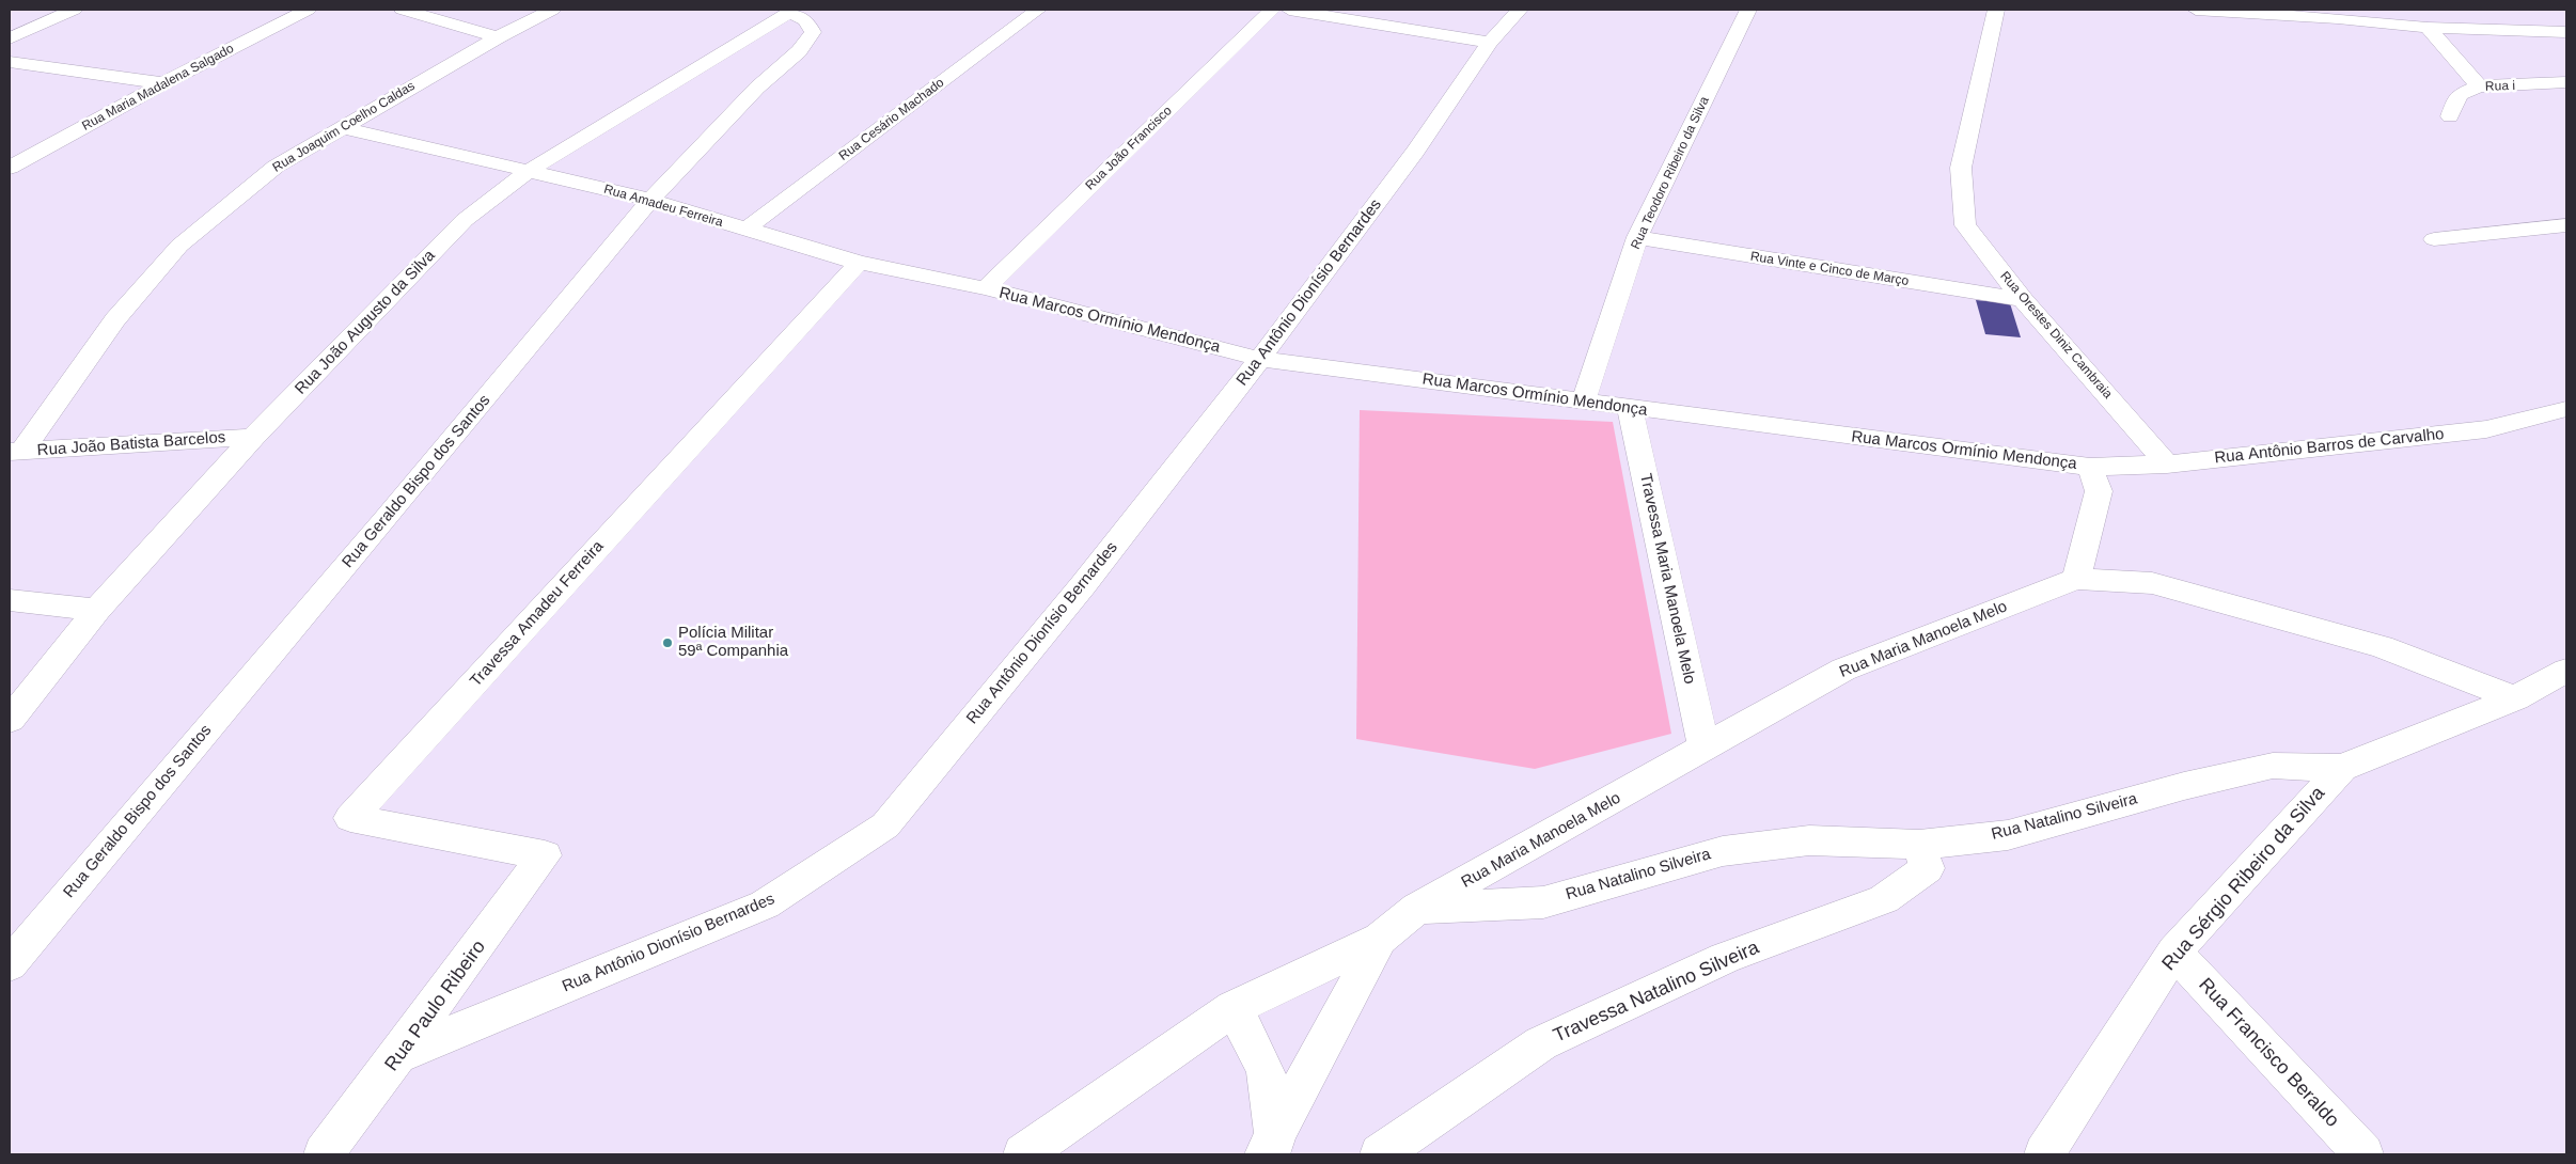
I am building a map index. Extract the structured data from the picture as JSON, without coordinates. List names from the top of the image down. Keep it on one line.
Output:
{"streets":{"street":["Rua i","Rua Maria Madalena Salgado","Rua Cesário Machado","Rua Joaquim Coelho Caldas","Rua João Francisco","Rua Teodoro Ribeiro da Silva","Rua Amadeu Ferreira","Rua Vinte e Cinco de Março","Rua Antônio Dionísio Bernardes","Rua Marcos Ormínio Mendonça","Rua João Augusto da Silva","Rua Orestes Diniz Cambraia","Rua João Batista Barcelos","Rua Antônio Barros de Carvalho","Rua Geraldo Bispo dos Santos","Travessa Maria Manoela Melo","Travessa Amadeu Ferreira","Rua Maria Manoela Melo","Rua Natalino Silveira","Rua Sérgio Ribeiro da Silva","Travessa Natalino Silveira","Rua Paulo Ribeiro","Rua Francisco Beraldo"]},"crossings":[["Rua Cesário Machado","Rua Amadeu Ferreira"],["Rua Joaquim Coelho Caldas","Rua Amadeu Ferreira"],["Rua Joaquim Coelho Caldas","Rua João Batista Barcelos"],["Rua João Francisco","Rua Amadeu Ferreira"],["Rua João Francisco","Rua Marcos Ormínio Mendonça"],["Rua Teodoro Ribeiro da Silva","Rua Vinte e Cinco de Março"],["Rua Teodoro Ribeiro da Silva","Rua Marcos Ormínio Mendonça"],["Rua Amadeu Ferreira","Rua Marcos Ormínio Mendonça"],["Rua Amadeu Ferreira","Rua João Augusto da Silva"],["Rua Amadeu Ferreira","Rua Geraldo Bispo dos Santos"],["Rua Amadeu Ferreira","Travessa Amadeu Ferreira"],["Rua Vinte e Cinco de Março","Rua Orestes Diniz Cambraia"],["Rua Antônio Dionísio Bernardes","Rua Marcos Ormínio Mendonça"],["Rua Antônio Dionísio Bernardes","Rua Paulo Ribeiro"],["Rua Marcos Ormínio Mendonça","Rua Antônio Barros de Carvalho"],["Rua Marcos Ormínio Mendonça","Travessa Maria Manoela Melo"],["Rua João Augusto da Silva","Rua João Batista Barcelos"],["Rua João Augusto da Silva","Rua Geraldo Bispo dos Santos"],["Rua Orestes Diniz Cambraia","Rua Antônio Barros de Carvalho"],["Travessa Maria Manoela Melo","Rua Maria Manoela Melo"],["Travessa Amadeu Ferreira","Rua Paulo Ribeiro"],["Rua Maria Manoela Melo","Rua Natalino Silveira"],["Rua Natalino Silveira","Rua Sérgio Ribeiro da Silva"],["Rua Natalino Silveira","Travessa Natalino Silveira"],["Rua Sérgio Ribeiro da Silva","Rua Francisco Beraldo"]],"places":["Polícia Militar 59ª Companhia"]}
